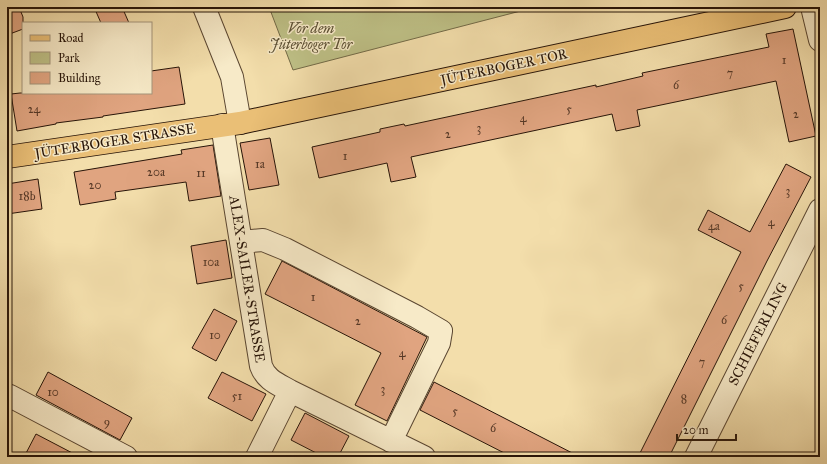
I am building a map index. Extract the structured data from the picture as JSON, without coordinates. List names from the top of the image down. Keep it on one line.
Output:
{"streets":{"main road":["JÜTERBOGER TOR","JÜTERBOGER STRASSE"],"street":["ALEX-SAILER-STRASSE","SCHIEFERLING"]},"crossings":[["JÜTERBOGER TOR","JÜTERBOGER STRASSE"],["JÜTERBOGER TOR","ALEX-SAILER-STRASSE"],["JÜTERBOGER STRASSE","ALEX-SAILER-STRASSE"]],"parks":["Vor dem Jüterboger Tor"],"house_numbers":["1","7","6","24","5","2","4","3","2","1","1a","20a","11","20","3","18b","4","4a","10a","5","1","6","2","10","4","7","3","10","51","8","5","9","6"],"legend":["Road","Park","Building"],"scale_bar":"20 m"}
